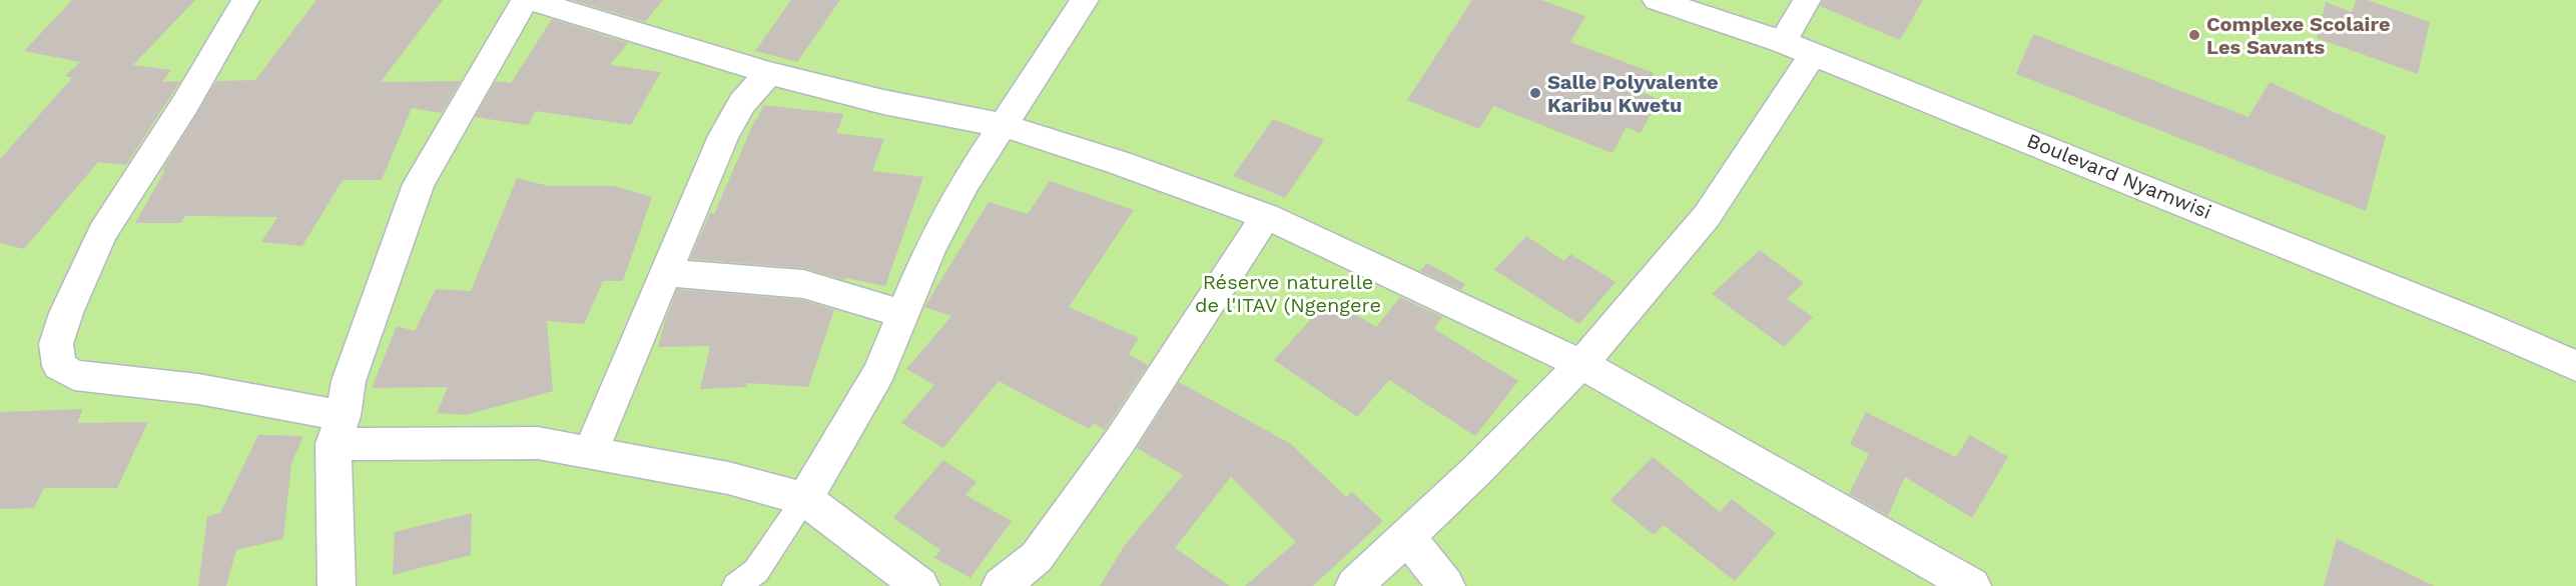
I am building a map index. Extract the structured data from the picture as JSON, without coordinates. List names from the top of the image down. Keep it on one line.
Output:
{"streets":{"street":["Boulevard Nyamwisi"]},"parks":["Réserve naturelle de l'ITAV (Ngengere"],"places":["Complexe Scolaire Les Savants","Salle Polyvalente Karibu Kwetu"]}
